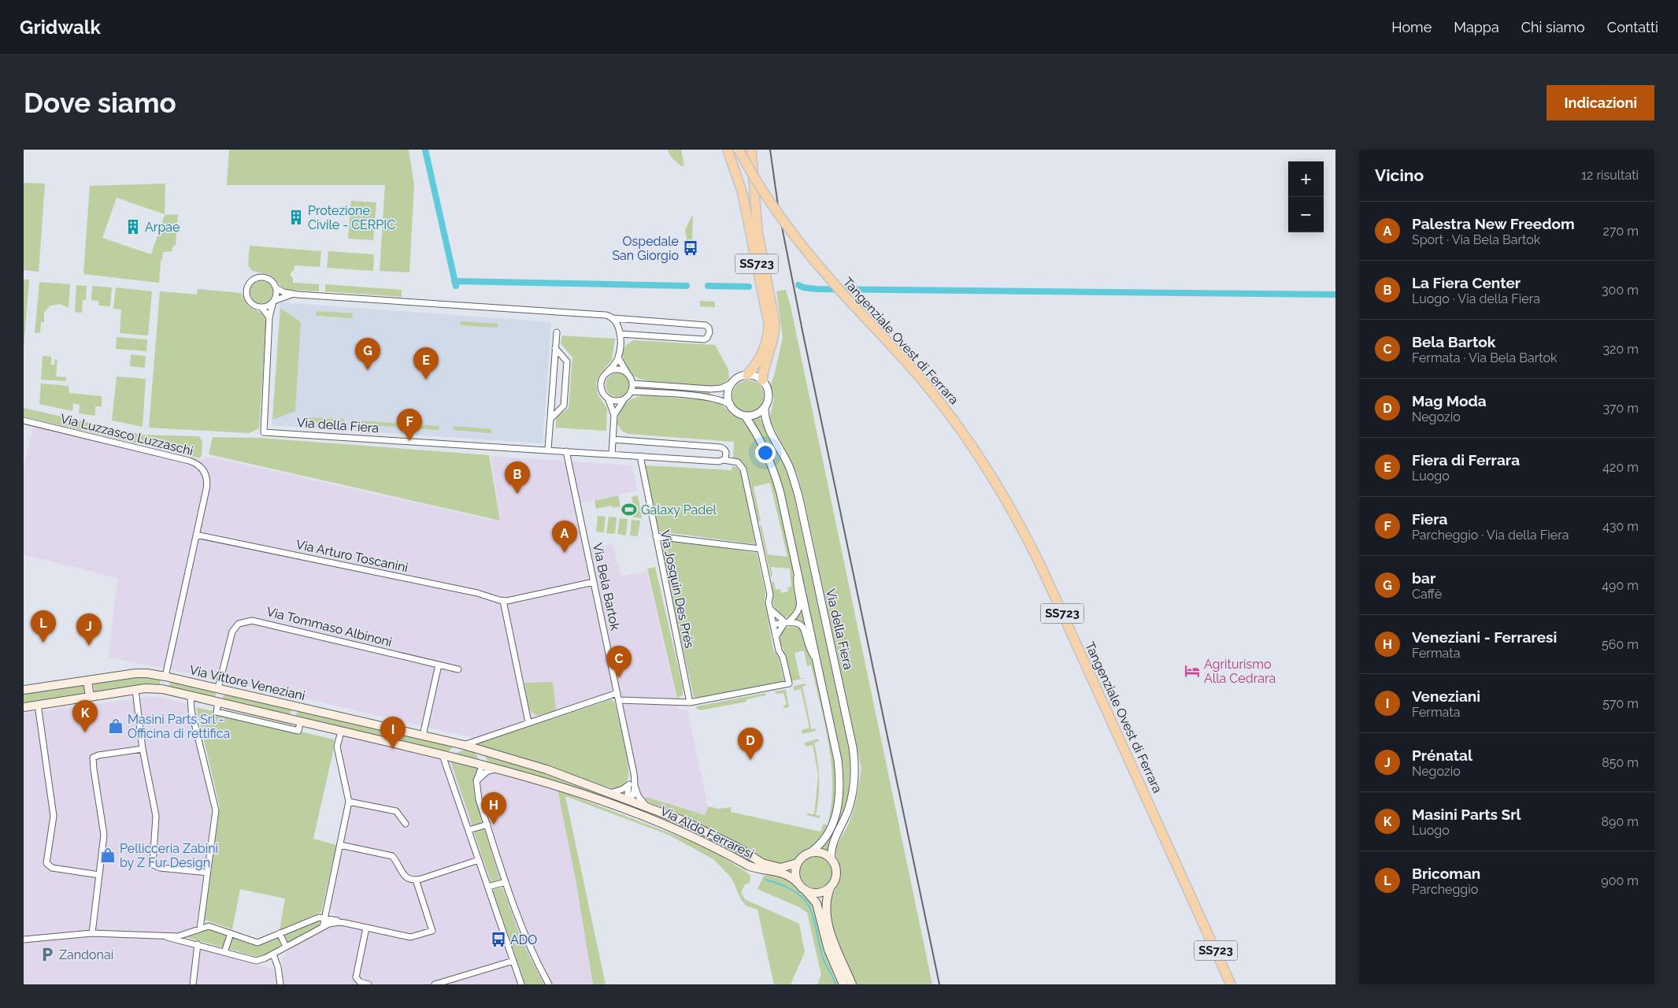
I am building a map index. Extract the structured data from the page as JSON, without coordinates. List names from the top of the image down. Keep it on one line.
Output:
{"streets":{"highway":["SS723","Tangenziale Ovest di Ferrara"],"main road":["Via Vittore Veneziani","Via Aldo Ferraresi"],"street":["Via della Fiera","Via Luzzasco Luzzaschi","Via Arturo Toscanini","Via Bela Bartok","Via Josquin Des Prés","Via Tommaso Albinoni"]},"crossings":[["SS723","Via della Fiera"],["Via della Fiera","Via Bela Bartok"],["Via della Fiera","Via Josquin Des Prés"],["Via della Fiera","Via Aldo Ferraresi"],["Via Luzzasco Luzzaschi","Via Arturo Toscanini"],["Via Arturo Toscanini","Via Bela Bartok"],["Via Bela Bartok","Via Aldo Ferraresi"],["Via Tommaso Albinoni","Via Vittore Veneziani"],["Via Vittore Veneziani","Via Aldo Ferraresi"]],"places":{"building":["Protezione Civile - CERPIC","Arpae"],"bus stop":["Ospedale San Giorgio","ADO"],"sports":["Galaxy Padel"],"hotel":["Agriturismo Alla Cedrara"],"shop":["Masini Parts Srl - Officina di rettifica","Pellicceria Zabini by Z Fur Design"],"parking":["Zandonai"]},"page":{"header":"Gridwalk","nav":["Home","Mappa","Chi siamo","Contatti"],"buttons":"Indicazioni","title":"Dove siamo","heading":["Vicino","12 risultati"],"map_buttons":["+","−"],"list":[{"mark":"A","name":"Palestra New Freedom","note":"Sport · Via Bela Bartok","value":"270 m"},{"mark":"B","name":"La Fiera Center","note":"Luogo · Via della Fiera","value":"300 m"},{"mark":"C","name":"Bela Bartok","note":"Fermata · Via Bela Bartok","value":"320 m"},{"mark":"D","name":"Mag Moda","note":"Negozio","value":"370 m"},{"mark":"E","name":"Fiera di Ferrara","note":"Luogo","value":"420 m"},{"mark":"F","name":"Fiera","note":"Parcheggio · Via della Fiera","value":"430 m"},{"mark":"G","name":"bar","note":"Caffè","value":"490 m"},{"mark":"H","name":"Veneziani - Ferraresi","note":"Fermata","value":"560 m"},{"mark":"I","name":"Veneziani","note":"Fermata","value":"570 m"},{"mark":"J","name":"Prénatal","note":"Negozio","value":"850 m"},{"mark":"K","name":"Masini Parts Srl","note":"Luogo","value":"890 m"},{"mark":"L","name":"Bricoman","note":"Parcheggio","value":"900 m"}],"pins":["G","E","F","B","A","L","J","C","K","I","D","H"]}}
